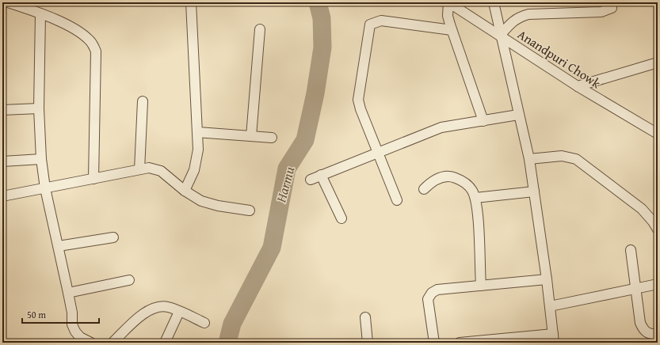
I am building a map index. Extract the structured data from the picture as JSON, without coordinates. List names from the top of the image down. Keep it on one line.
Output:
{"streets":{"street":["Anandpuri Chowk"]},"water":["Harmu"],"scale_bar":"50 m"}
